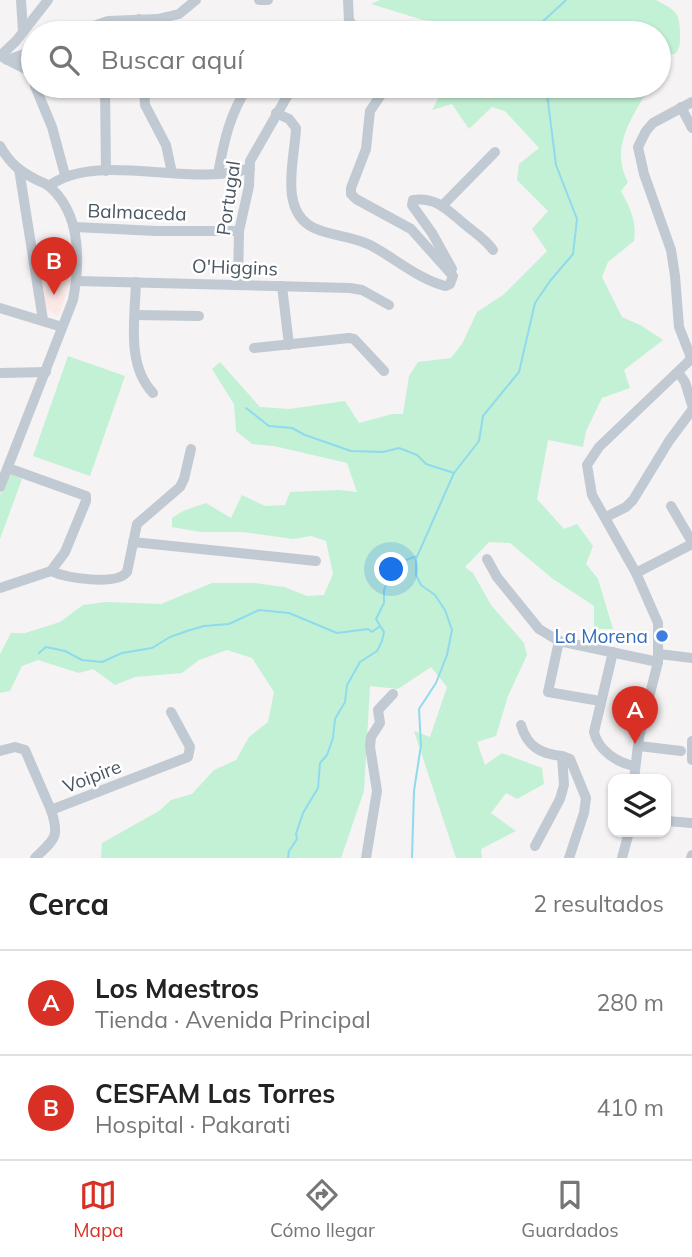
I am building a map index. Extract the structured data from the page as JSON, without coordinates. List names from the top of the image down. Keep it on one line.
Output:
{"streets":{"street":["Portugal","Balmaceda","O'Higgins","Voipire"]},"crossings":[["Portugal","Balmaceda"],["Portugal","O'Higgins"]],"places":["La Morena"],"page":{"search":"Buscar aquí","pins":["B","A"],"heading":["Cerca","2 resultados"],"list":[{"mark":"A","name":"Los Maestros","note":"Tienda · Avenida Principal","value":"280 m"},{"mark":"B","name":"CESFAM Las Torres","note":"Hospital · Pakarati","value":"410 m"}],"nav":["Mapa","Cómo llegar","Guardados"]}}
